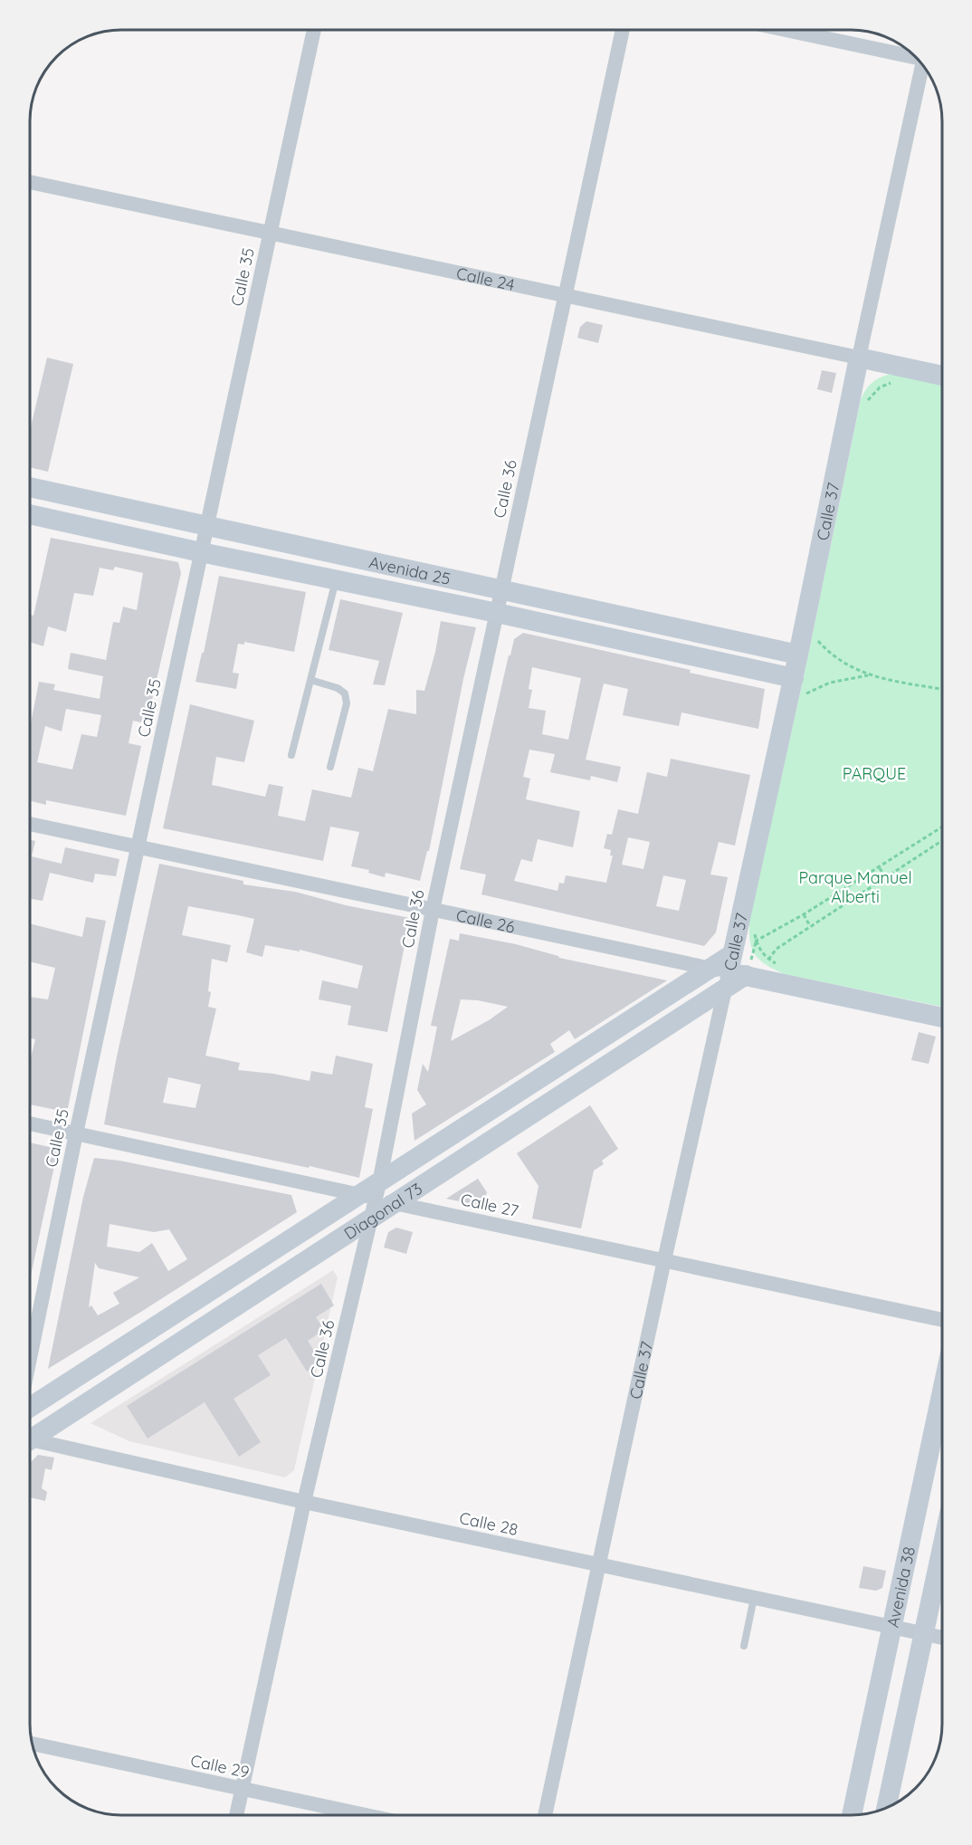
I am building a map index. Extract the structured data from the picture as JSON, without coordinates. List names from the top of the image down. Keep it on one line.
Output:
{"streets":{"main road":["Calle 24","Calle 37","Avenida 25","Calle 26","Diagonal 73","Avenida 38"],"street":["Calle 35","Calle 36","Calle 27","Calle 28","Calle 29"]},"crossings":[["Calle 35","Calle 24"],["Calle 35","Avenida 25"],["Calle 35","Calle 26"],["Calle 35","Calle 27"],["Calle 24","Calle 36"],["Calle 24","Calle 37"],["Calle 36","Avenida 25"],["Calle 36","Calle 26"],["Calle 36","Calle 27"],["Calle 36","Diagonal 73"],["Calle 36","Calle 28"],["Calle 36","Calle 29"],["Calle 37","Avenida 25"],["Calle 37","Calle 26"],["Calle 37","Calle 27"],["Calle 37","Diagonal 73"],["Calle 37","Calle 28"],["Calle 26","Diagonal 73"],["Calle 27","Diagonal 73"],["Calle 28","Avenida 38"]],"parks":["PARQUE","Parque Manuel Alberti"]}
